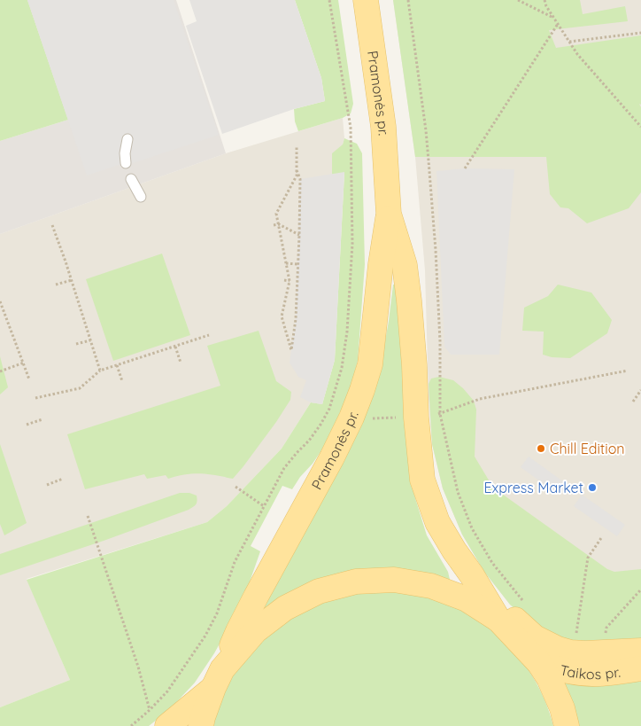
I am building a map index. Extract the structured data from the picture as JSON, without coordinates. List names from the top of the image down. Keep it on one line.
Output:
{"streets":{"main road":["Pramonės pr.","Taikos pr."]},"places":["Chill Edition","Express Market"]}
